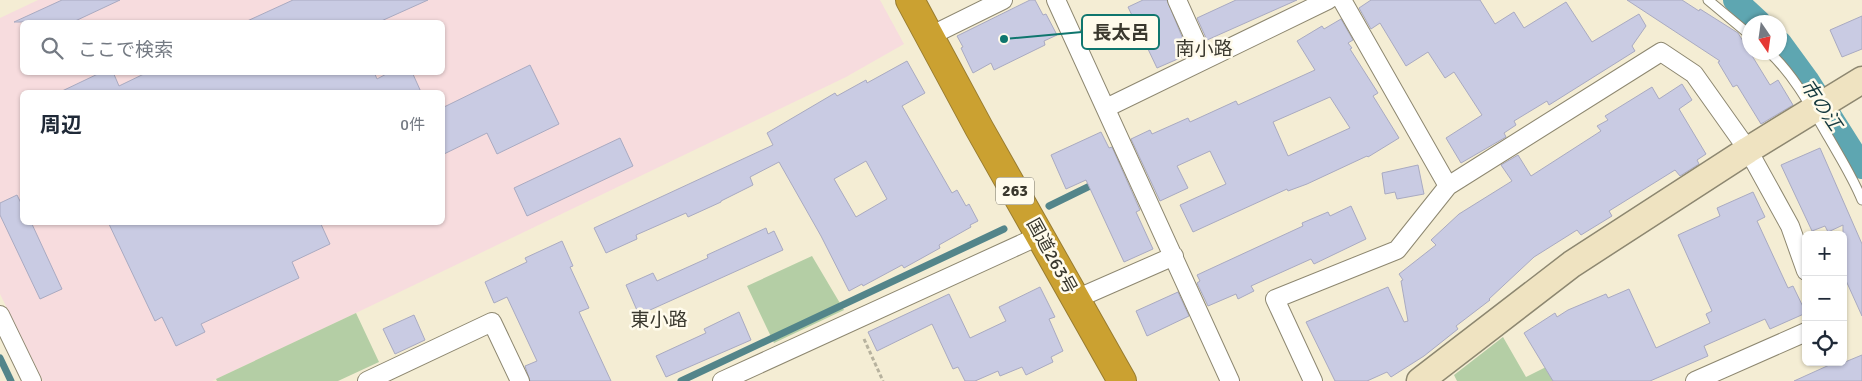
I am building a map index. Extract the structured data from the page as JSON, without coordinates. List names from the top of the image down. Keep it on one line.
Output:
{"streets":{"highway":["263","国道263号"]},"districts":["南小路","東小路"],"water":["市の江"],"places":["長太呂"],"north":"bottom","page":{"search":"ここで検索","heading":["周辺","0件"],"map_buttons":["+","−"]}}
